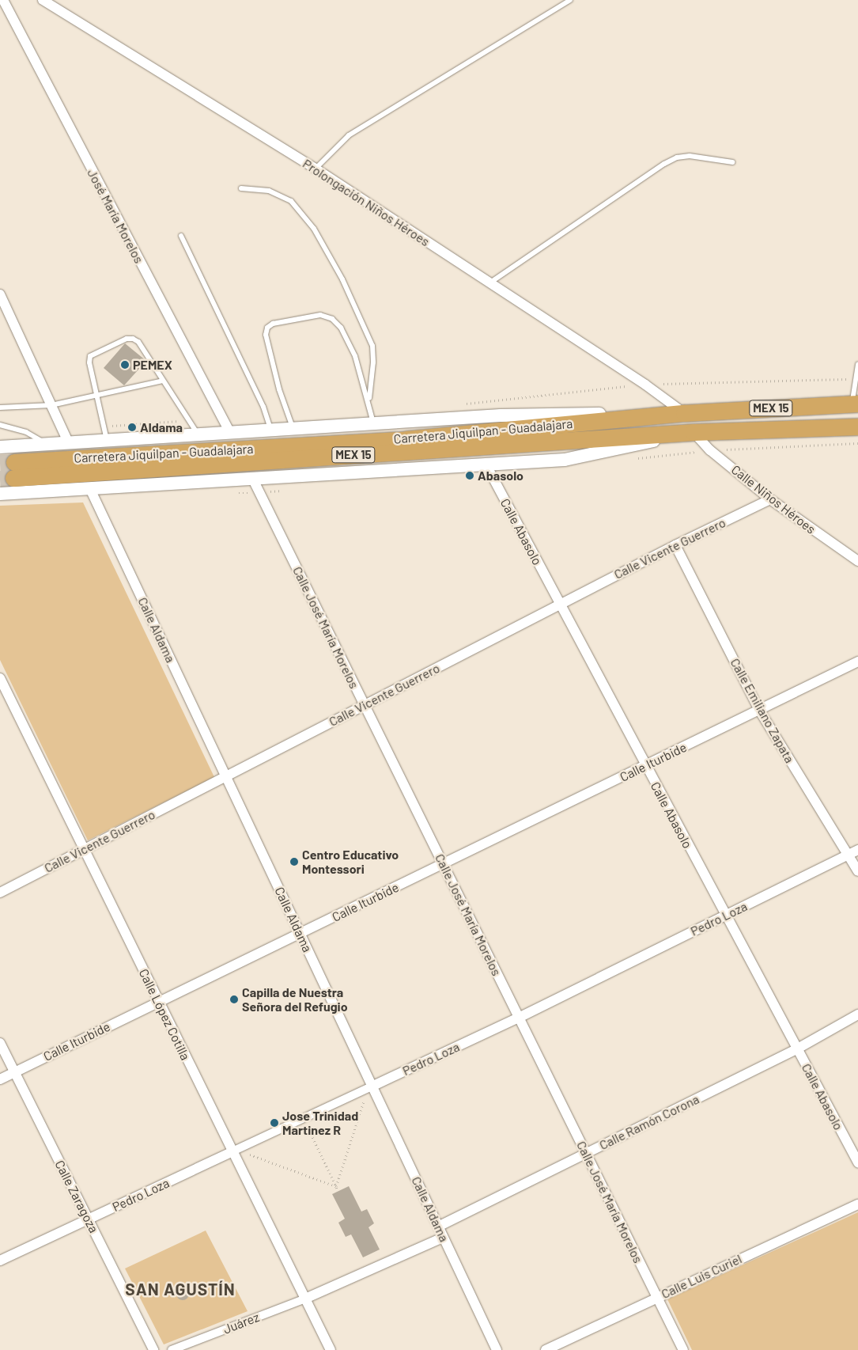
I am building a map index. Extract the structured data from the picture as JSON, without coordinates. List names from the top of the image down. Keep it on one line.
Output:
{"streets":{"highway":["MEX 15","Carretera Jiquilpan - Guadalajara"],"street":["Prolongación Niños Héroes","José María Morelos","Calle Niños Héroes","Calle Abasolo","Calle Vicente Guerrero","Calle José María Morelos","Calle Aldama","Calle Emiliano Zapata","Calle Iturbide","Pedro Loza","Calle López Cotilla","Calle Ramón Corona","Calle Zaragoza","Calle Luis Curiel","Juárez"]},"crossings":[["Prolongación Niños Héroes","Carretera Jiquilpan - Guadalajara"],["Carretera Jiquilpan - Guadalajara","Calle Niños Héroes"],["Calle Niños Héroes","Calle Vicente Guerrero"],["Calle Abasolo","Calle Vicente Guerrero"],["Calle Abasolo","Calle Iturbide"],["Calle Abasolo","Pedro Loza"],["Calle Abasolo","Calle Ramón Corona"],["Calle Vicente Guerrero","Calle José María Morelos"],["Calle Vicente Guerrero","Calle Aldama"],["Calle Vicente Guerrero","Calle Emiliano Zapata"],["Calle Vicente Guerrero","Calle López Cotilla"],["Calle José María Morelos","Calle Iturbide"],["Calle José María Morelos","Pedro Loza"],["Calle José María Morelos","Calle Ramón Corona"],["Calle José María Morelos","Calle Luis Curiel"],["Calle Aldama","Calle Iturbide"],["Calle Aldama","Pedro Loza"],["Calle Aldama","Calle Ramón Corona"],["Calle Emiliano Zapata","Calle Iturbide"],["Calle Emiliano Zapata","Pedro Loza"],["Calle Iturbide","Calle López Cotilla"],["Calle Iturbide","Calle Zaragoza"],["Pedro Loza","Calle López Cotilla"],["Pedro Loza","Calle Zaragoza"],["Calle López Cotilla","Juárez"]],"districts":["SAN AGUSTÍN"],"places":["PEMEX","Aldama","Abasolo","Centro Educativo Montessori","Capilla de Nuestra Señora del Refugio","Jose Trinidad Martinez R"]}
